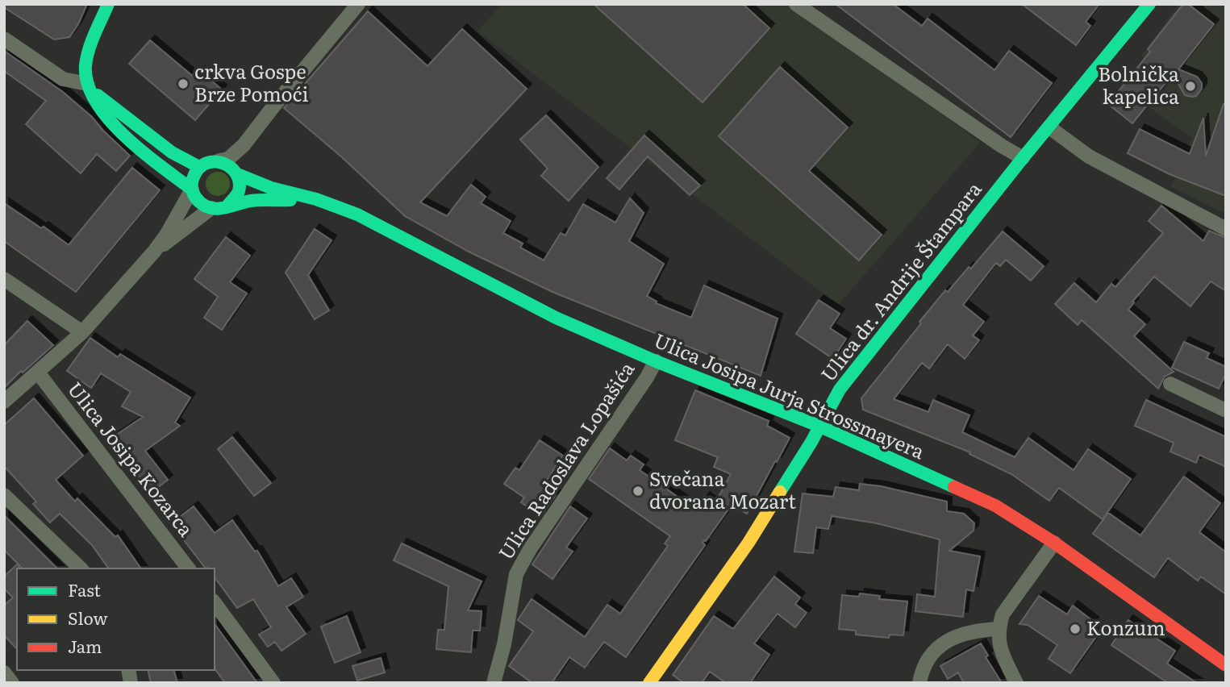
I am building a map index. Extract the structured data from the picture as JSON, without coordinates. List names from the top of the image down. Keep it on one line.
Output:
{"streets":{"main road":["Ulica dr. Andrije Štampara","Ulica Josipa Jurja Strossmayera"],"street":["Ulica Josipa Kozarca","Ulica Radoslava Lopašića"]},"crossings":[["Ulica dr. Andrije Štampara","Ulica Josipa Jurja Strossmayera"],["Ulica Josipa Jurja Strossmayera","Ulica Radoslava Lopašića"]],"places":["crkva Gospe Brze Pomoći","Bolnička kapelica","Svečana dvorana Mozart","Konzum"],"legend":["Fast","Slow","Jam"]}
